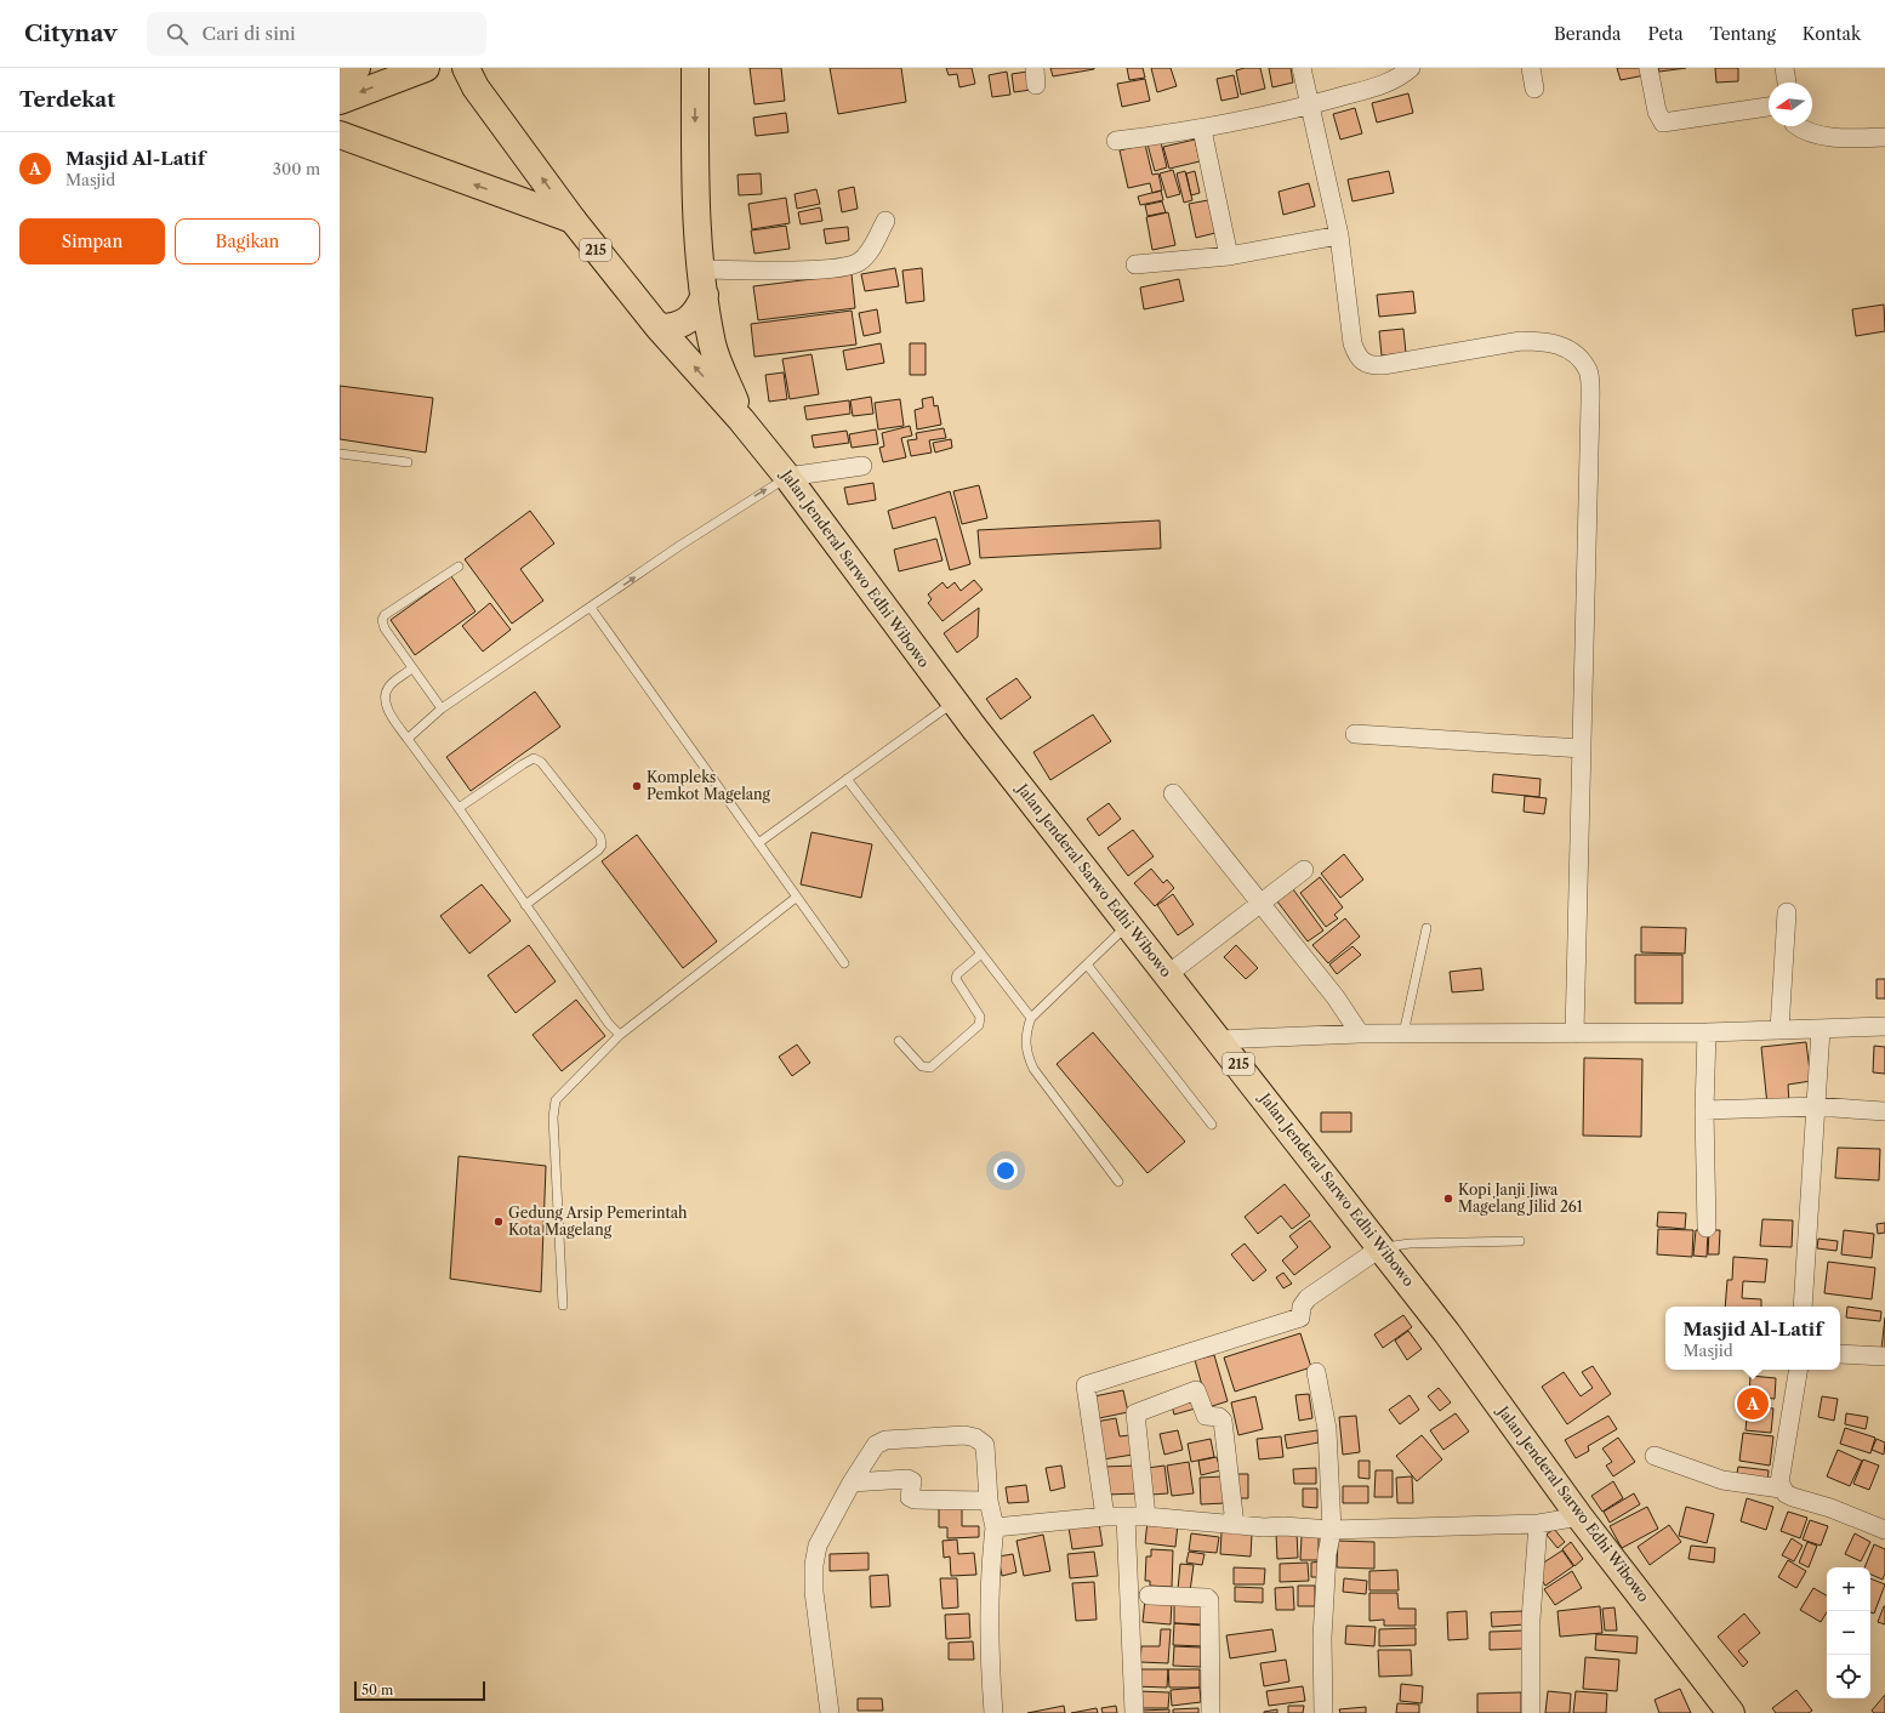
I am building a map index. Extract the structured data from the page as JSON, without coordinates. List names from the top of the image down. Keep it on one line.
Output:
{"streets":{"main road":["215","Jalan Jenderal Sarwo Edhi Wibowo"]},"crossings":[["215","Jalan Jenderal Sarwo Edhi Wibowo"]],"places":["Kompleks Pemkot Magelang","Kopi Janji Jiwa Magelang Jilid 261","Gedung Arsip Pemerintah Kota Magelang"],"scale_bar":"50 m","north":"left","page":{"header":"Citynav","search":"Cari di sini","nav":["Beranda","Peta","Tentang","Kontak"],"heading":"Terdekat","list":[{"mark":"A","name":"Masjid Al-Latif","note":"Masjid","value":"300 m"}],"buttons":["Simpan","Bagikan"],"popup":["Masjid Al-Latif","Masjid"],"pins":"A","map_buttons":["+","−"],"scale":"50 m"}}
